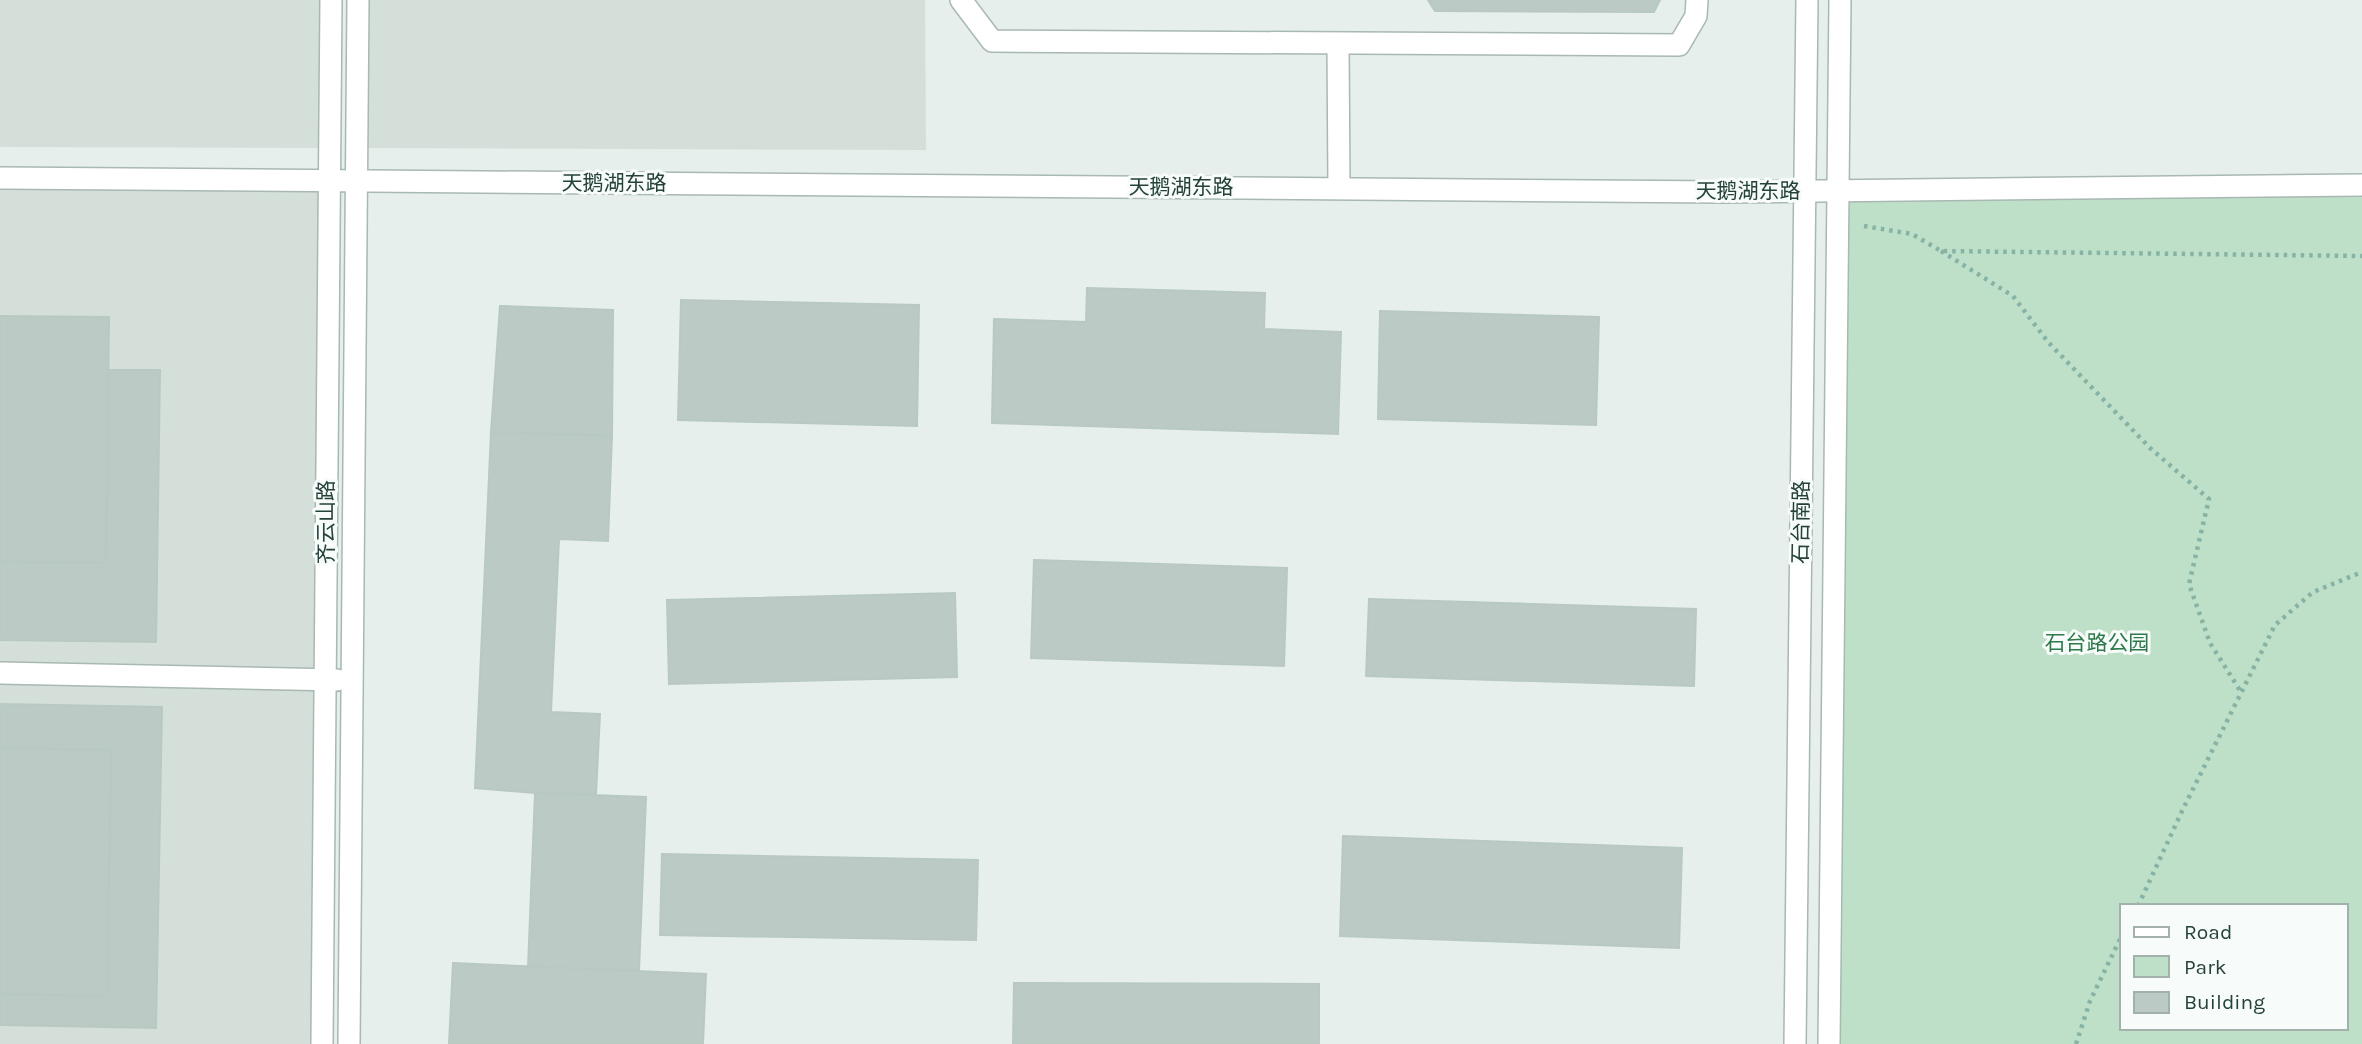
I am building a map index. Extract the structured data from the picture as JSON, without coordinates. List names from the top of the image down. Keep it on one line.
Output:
{"streets":{"street":["天鹅湖东路","齐云山路","石台南路"]},"crossings":[["天鹅湖东路","齐云山路"],["天鹅湖东路","石台南路"]],"parks":["石台路公园"],"legend":["Road","Park","Building"]}
